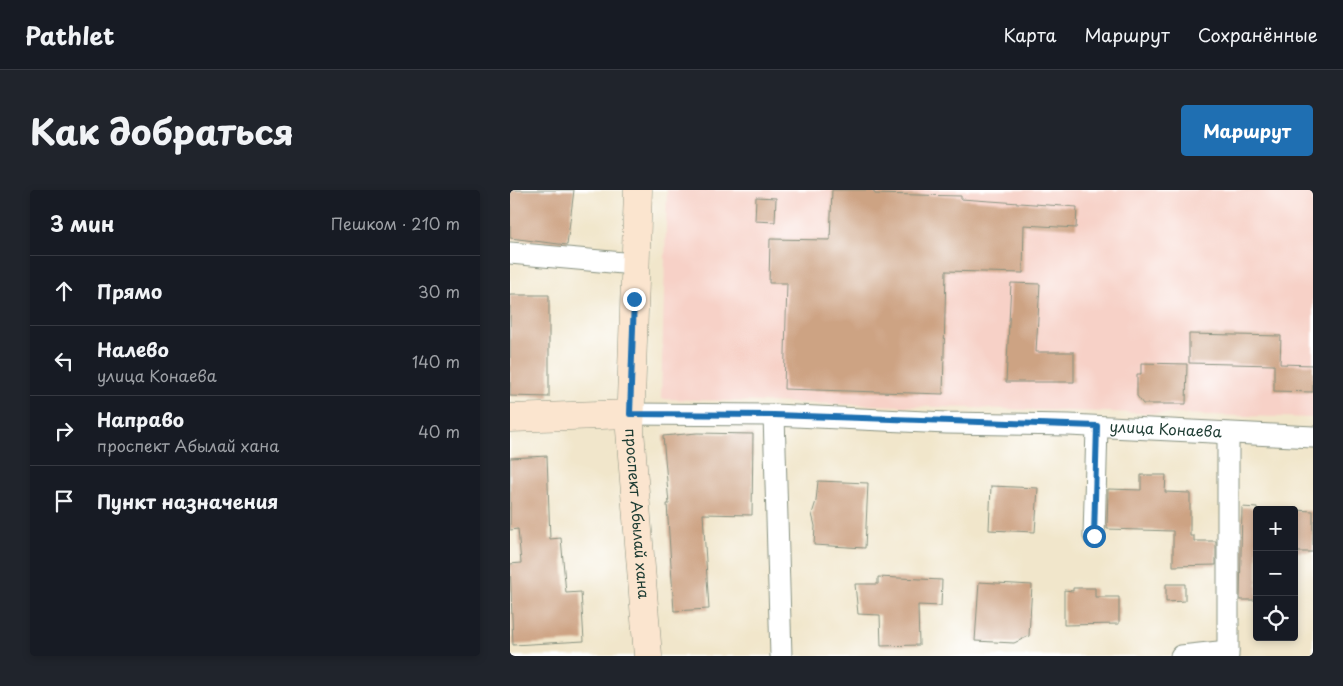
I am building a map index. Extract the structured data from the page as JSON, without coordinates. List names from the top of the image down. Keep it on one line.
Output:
{"streets":{"main road":["улица Конаева","проспект Абылай хана"]},"crossings":[["улица Конаева","проспект Абылай хана"]],"page":{"header":"Pathlet","nav":["Карта","Маршрут","Сохранённые"],"title":"Как добраться","buttons":"Маршрут","heading":["3 мин","Пешком · 210 m"],"list":[["Прямо","30 m"],["Налево","улица Конаева","140 m"],["Направо","проспект Абылай хана","40 m"],"Пункт назначения"],"map_buttons":["+","−"]}}
